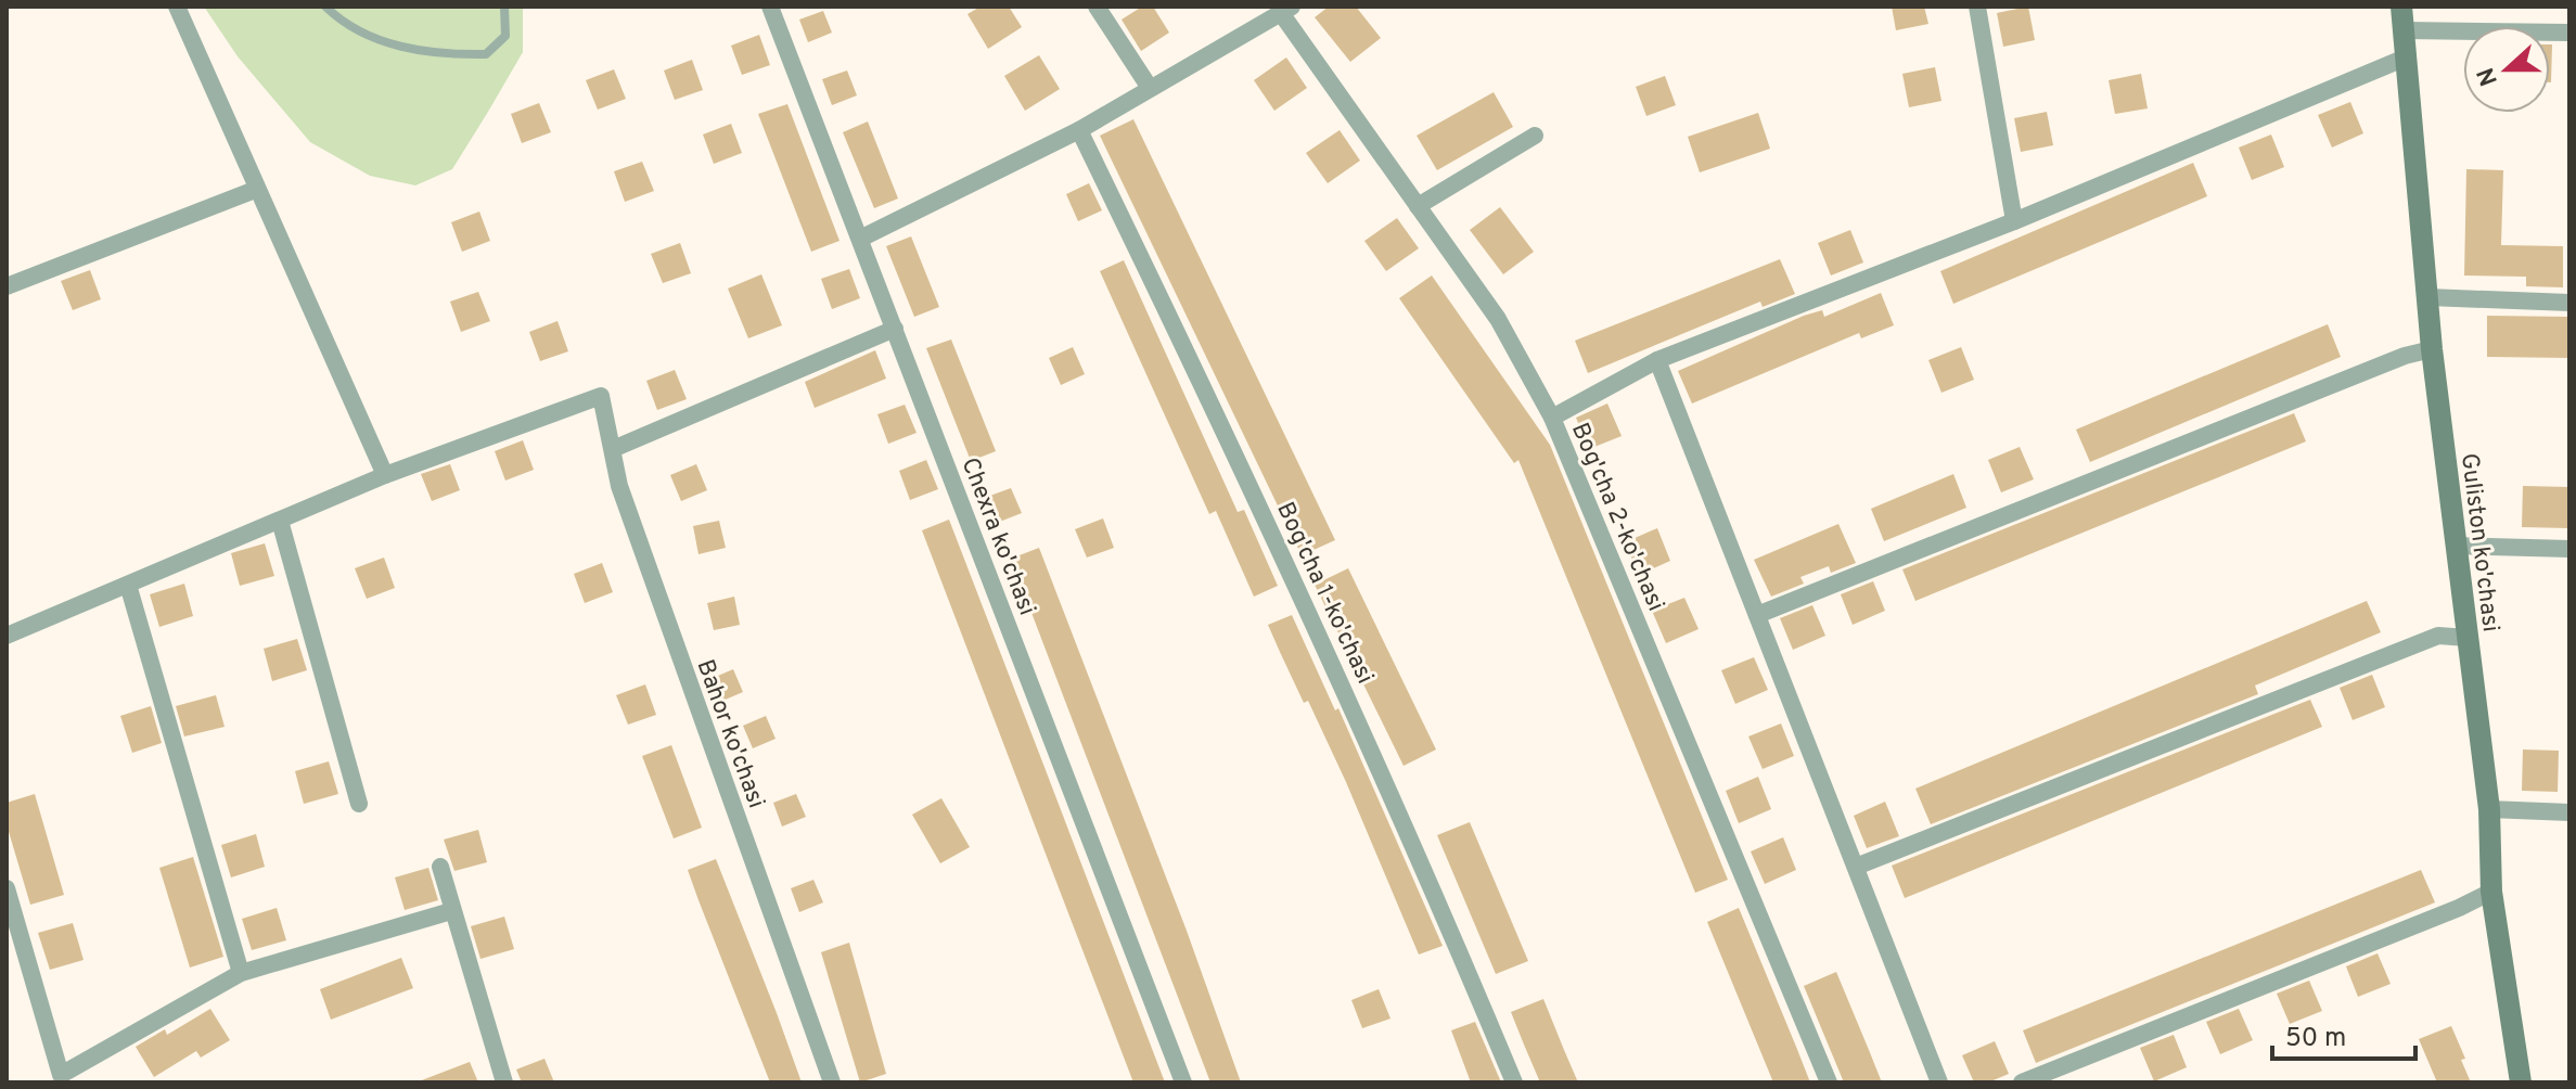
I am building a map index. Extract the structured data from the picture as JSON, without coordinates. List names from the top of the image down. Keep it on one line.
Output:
{"streets":{"main road":["Guliston ko'chasi"],"street":["Bog'cha 2-ko'chasi","Chexra ko'chasi","Bog'cha 1-ko'chasi","Bahor ko'chasi"]},"scale_bar":"50 m","north":"left"}
